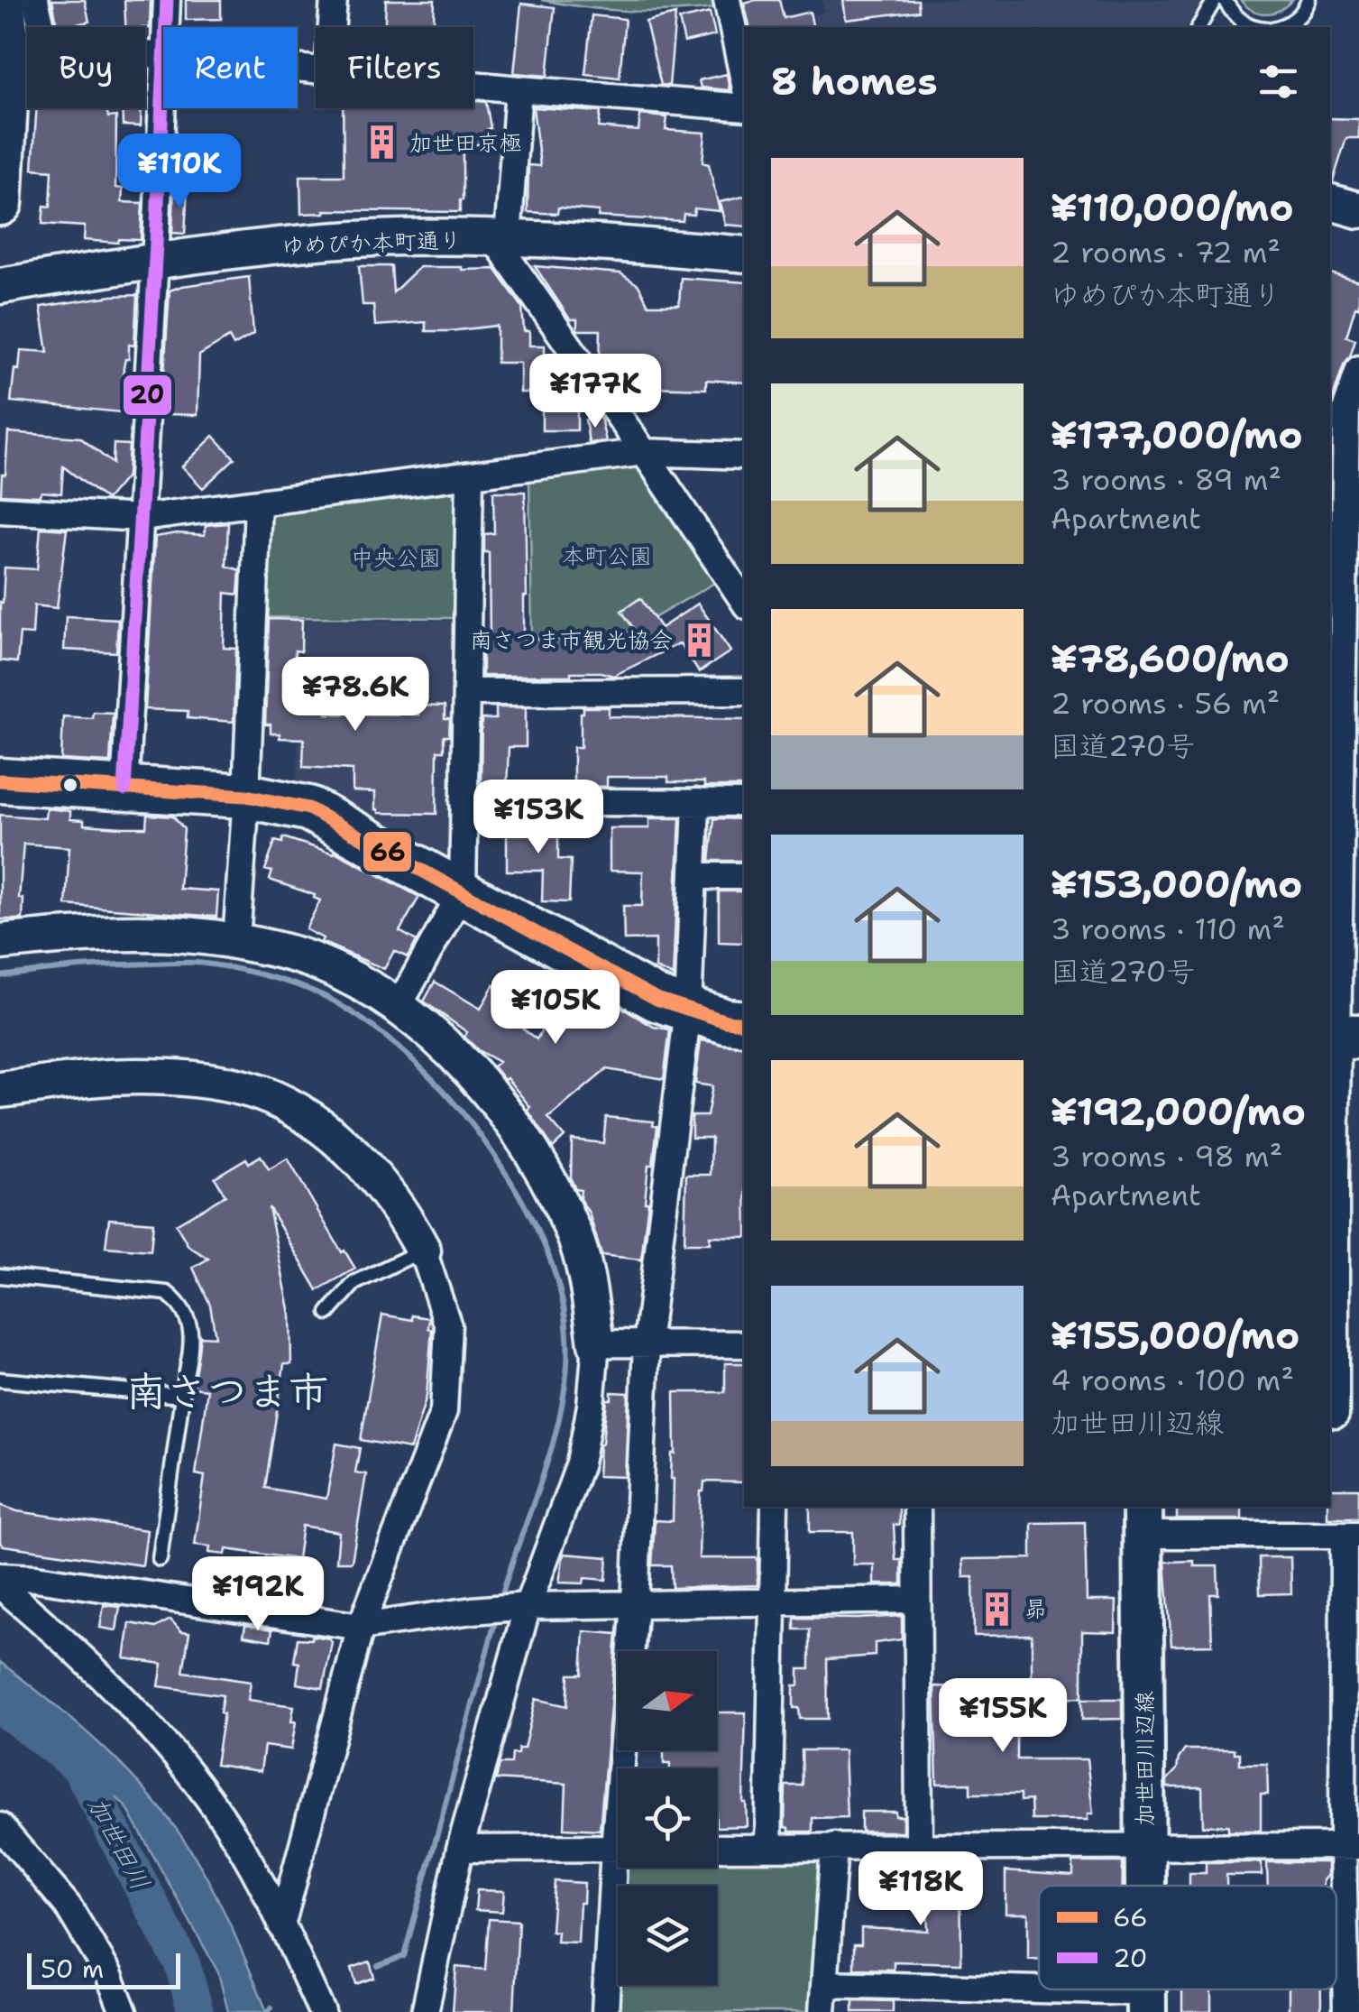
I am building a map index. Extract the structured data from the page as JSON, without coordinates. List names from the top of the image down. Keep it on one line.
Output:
{"streets":{"main road":["加世田川辺線"],"street":["ゆめぴか本町通り"]},"districts":["南さつま市"],"water":["加世田川"],"parks":["本町公園","中央公園"],"places":{"building":["加世田京極","南さつま市観光協会","昴"]},"lines":["transit line 20","transit line 66"],"legend":["66","20"],"scale_bar":"50 m","north":"right","page":{"chip":["Buy","Rent","Filters"],"heading":"8 homes","price":["¥110K","¥177K","¥78.6K","¥153K","¥105K","¥192K","¥155K","¥118K"],"list":[{"name":"¥110,000/mo","note":"2 rooms · 72 m² · ゆめぴか本町通り"},{"name":"¥177,000/mo","note":"3 rooms · 89 m² · Apartment"},{"name":"¥78,600/mo","note":"2 rooms · 56 m² · 国道270号"},{"name":"¥153,000/mo","note":"3 rooms · 110 m² · 国道270号"},{"name":"¥192,000/mo","note":"3 rooms · 98 m² · Apartment"},{"name":"¥155,000/mo","note":"4 rooms · 100 m² · 加世田川辺線"}],"scale":"50 m"}}
